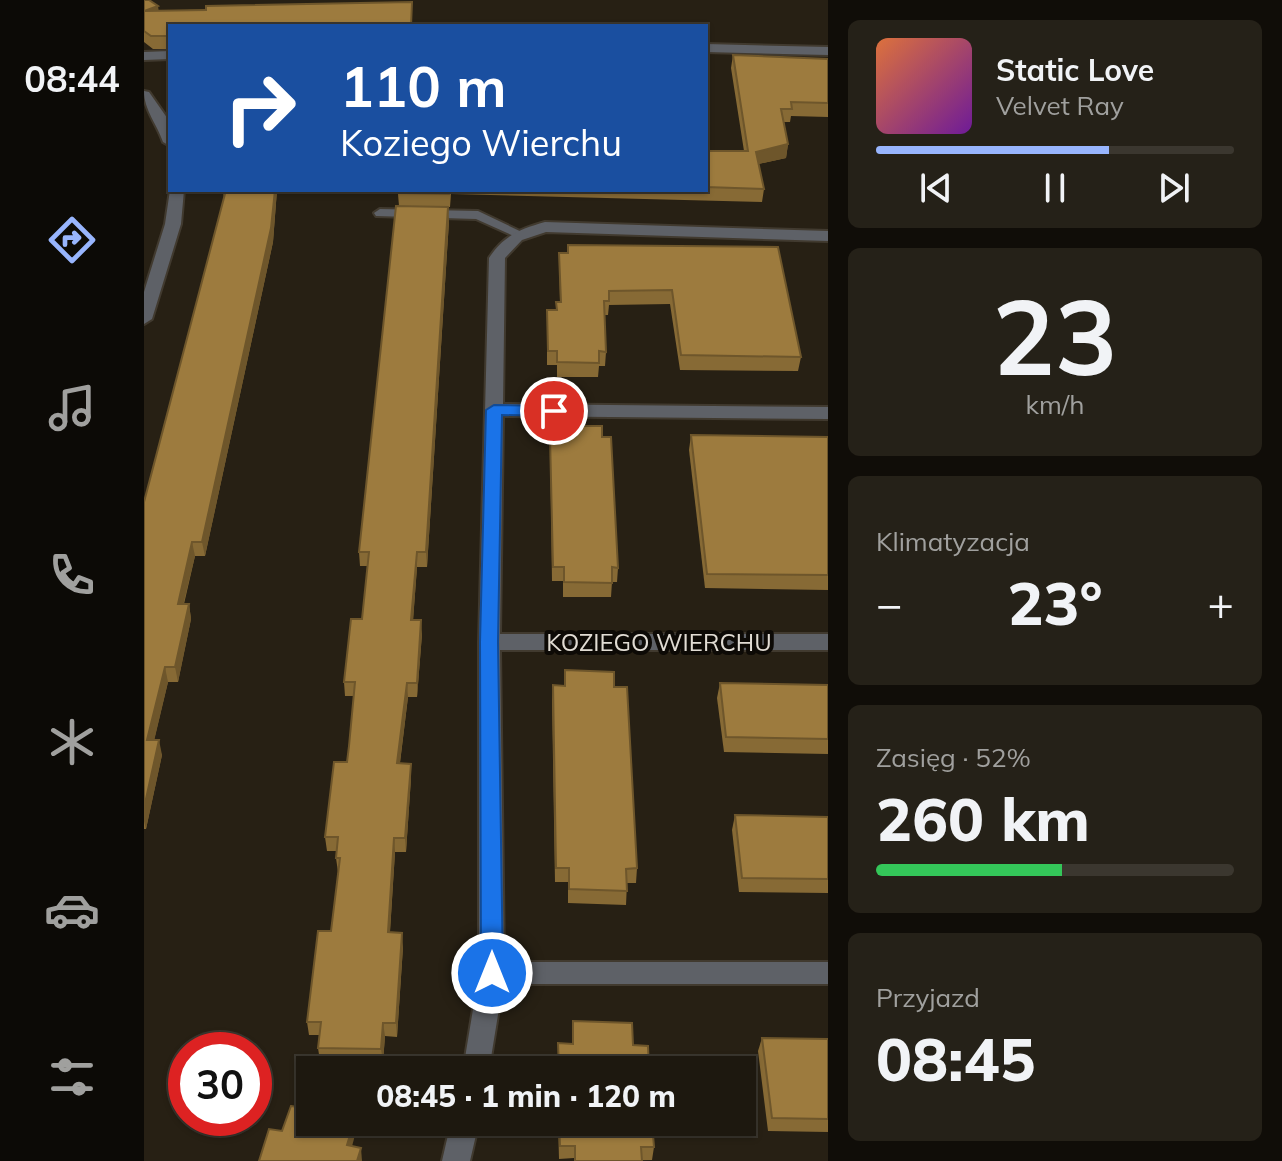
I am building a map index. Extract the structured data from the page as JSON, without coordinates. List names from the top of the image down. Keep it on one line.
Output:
{"streets":{"street":["KOZIEGO WIERCHU"]},"page":{"tabs":"08:44","turn":["110 m","Koziego Wierchu"],"song":["Static Love","Velvet Ray"],"tile":[["23","km/h"],"Klimatyzacja",["Zasięg · 52%","260 km"],["Przyjazd","08:45"]],"heat":["−","23°","+"],"limit":"30","trip":"08:45 · 1 min · 120 m"}}
